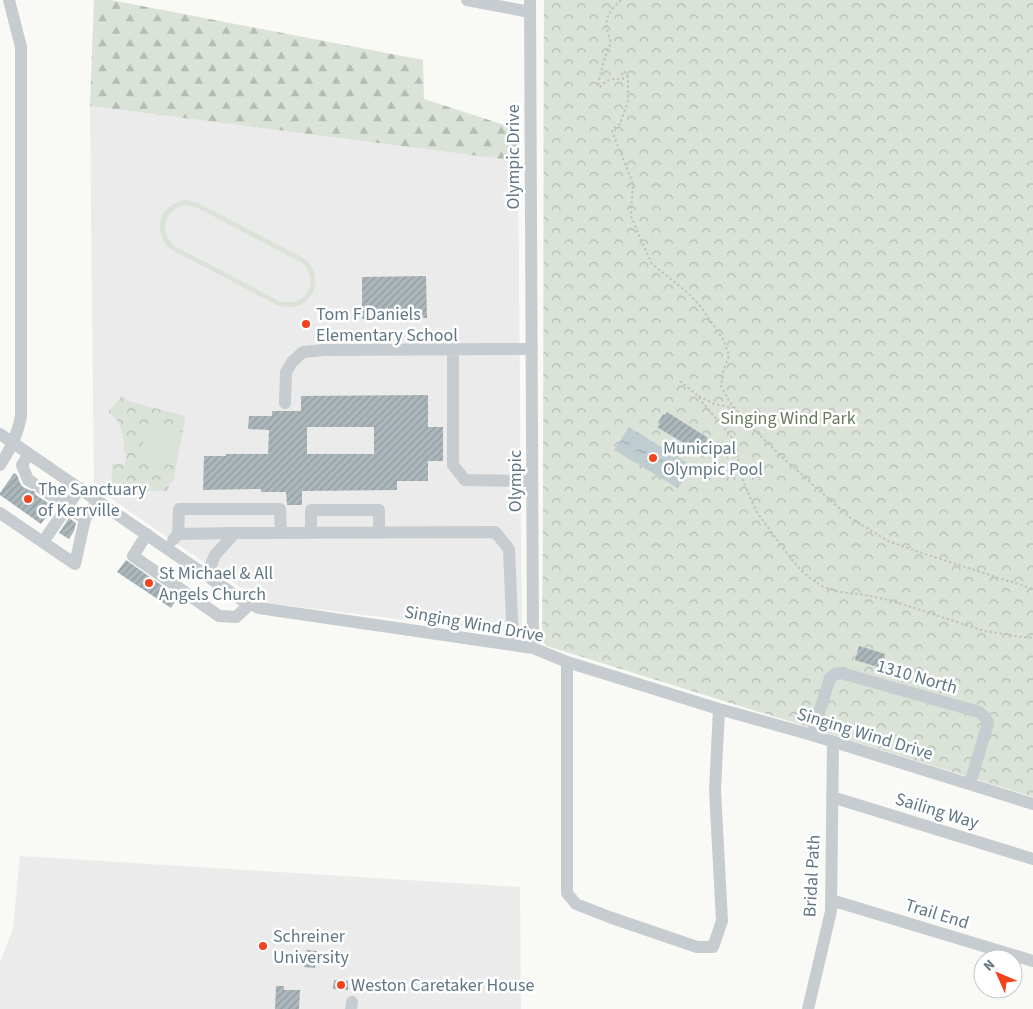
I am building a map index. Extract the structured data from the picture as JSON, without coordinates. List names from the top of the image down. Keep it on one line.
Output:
{"streets":{"street":["Olympic Drive","Olympic","Singing Wind Drive","1310 North","Sailing Way","Bridal Path","Trail End"]},"crossings":[["Olympic Drive","Olympic"],["Olympic","Singing Wind Drive"],["Singing Wind Drive","1310 North"],["Singing Wind Drive","Bridal Path"],["Sailing Way","Bridal Path"],["Bridal Path","Trail End"]],"parks":["Singing Wind Park"],"places":["Tom F Daniels Elementary School","Municipal Olympic Pool","The Sanctuary of Kerrville","St Michael & All Angels Church","Schreiner University","Weston Caretaker House"],"north":"top left"}
